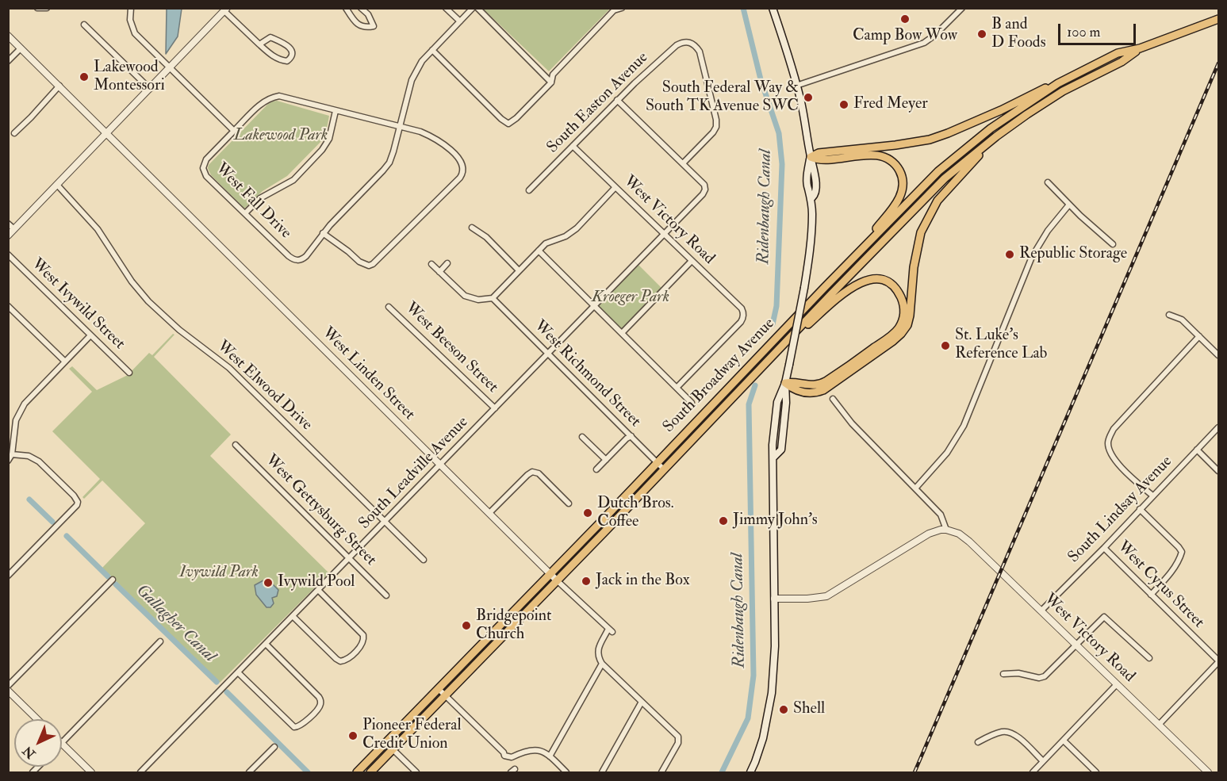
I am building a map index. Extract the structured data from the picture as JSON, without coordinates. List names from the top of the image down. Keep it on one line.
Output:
{"streets":{"main road":["South Broadway Avenue"],"street":["South Easton Avenue","West Fall Drive","West Victory Road","West Ivywild Street","West Beeson Street","West Linden Street","West Richmond Street","West Elwood Drive","South Leadville Avenue","South Lindsay Avenue","West Gettysburg Street","West Cyrus Street"]},"crossings":[["South Easton Avenue","West Victory Road"],["South Easton Avenue","South Leadville Avenue"],["West Victory Road","South Leadville Avenue"],["West Victory Road","South Lindsay Avenue"],["West Beeson Street","South Leadville Avenue"],["West Linden Street","South Broadway Avenue"],["West Linden Street","South Leadville Avenue"],["West Richmond Street","South Broadway Avenue"],["West Richmond Street","South Leadville Avenue"],["West Elwood Drive","South Leadville Avenue"],["South Leadville Avenue","West Gettysburg Street"],["South Lindsay Avenue","West Cyrus Street"]],"water":["Ridenbaugh Canal","Gallagher Canal"],"parks":["Lakewood Park","Kroeger Park","Ivywild Park"],"places":["Camp Bow Wow","B and D Foods","Lakewood Montessori","South Federal Way & South TK Avenue SWC","Fred Meyer","Republic Storage","St. Luke's Reference Lab","Dutch Bros. Coffee","Jimmy John's","Jack in the Box","Ivywild Pool","Bridgepoint Church","Shell","Pioneer Federal Credit Union"],"scale_bar":"100 m","north":"bottom left"}
